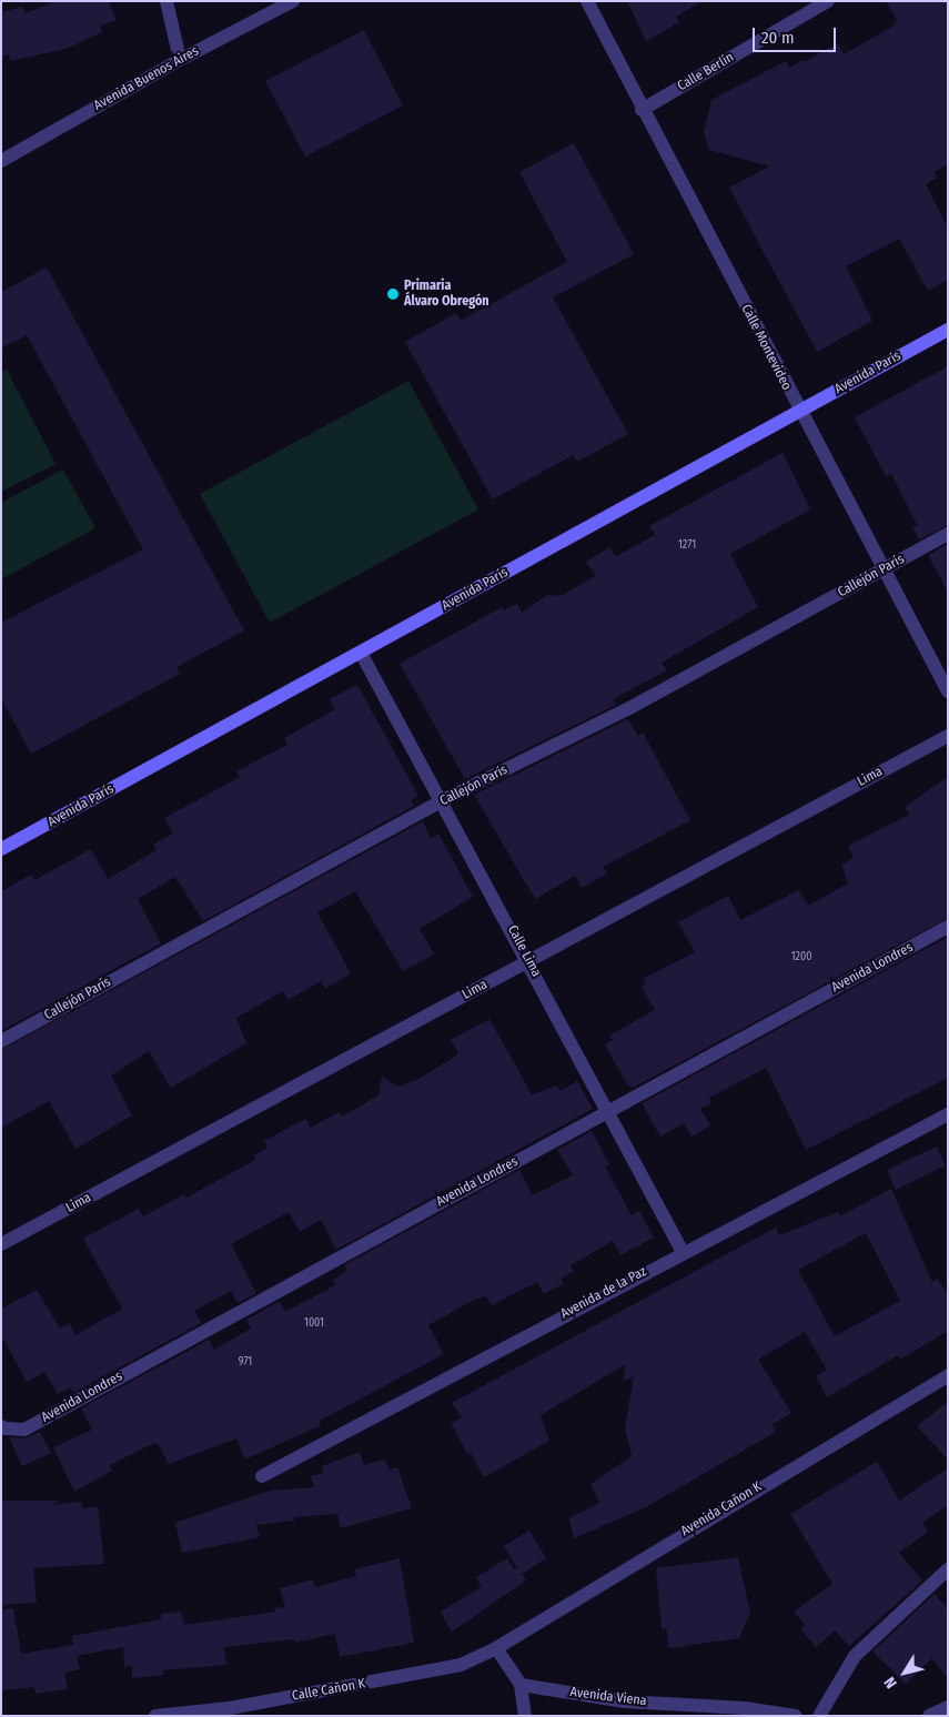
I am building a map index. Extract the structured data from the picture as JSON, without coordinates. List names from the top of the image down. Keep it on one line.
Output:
{"streets":{"main road":["Avenida París"],"street":["Calle Berlín","Avenida Buenos Aires","Calle Montevideo","Callejón París","Lima","Calle Lima","Avenida Londres","Avenida de la Paz","Avenida Cañon K","Calle Cañon K","Avenida Viena"]},"crossings":[["Calle Berlín","Calle Montevideo"],["Calle Montevideo","Avenida París"],["Calle Montevideo","Callejón París"],["Avenida París","Calle Lima"],["Callejón París","Calle Lima"],["Lima","Calle Lima"],["Calle Lima","Avenida Londres"],["Calle Lima","Avenida de la Paz"],["Avenida Cañon K","Calle Cañon K"]],"places":["Primaria Álvaro Obregón"],"house_numbers":["1271","1200","1001","971"],"scale_bar":"20 m","north":"bottom left"}
